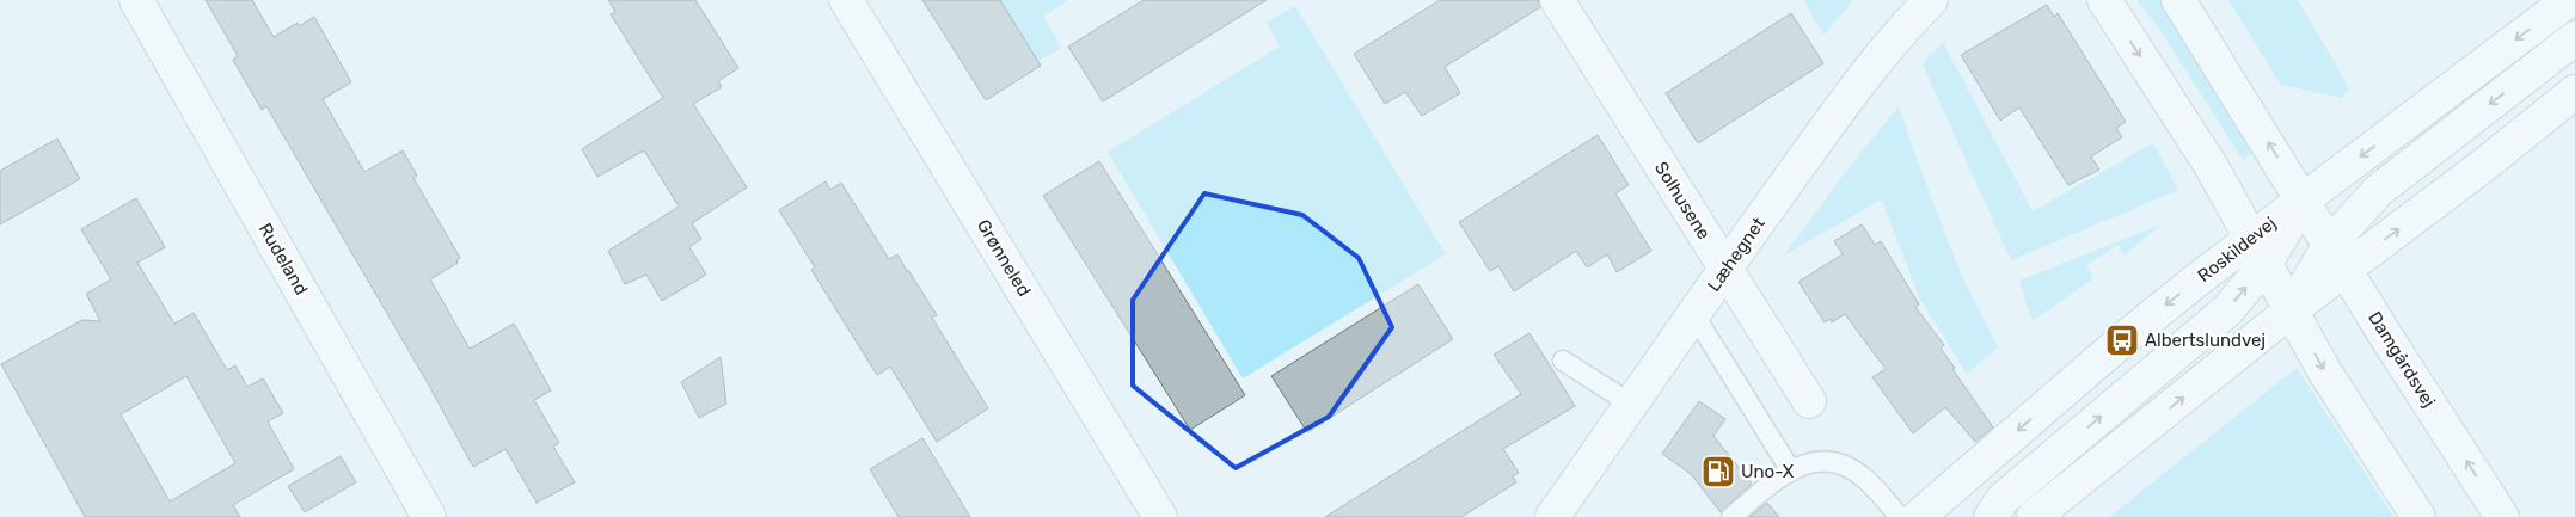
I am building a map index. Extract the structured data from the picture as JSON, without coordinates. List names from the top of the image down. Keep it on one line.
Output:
{"streets":{"street":["Solhusene","Roskildevej","Læhegnet","Grønneled","Rudeland","Damgårdsvej"]},"crossings":[["Solhusene","Læhegnet"],["Roskildevej","Damgårdsvej"]],"places":{"bus stop":["Albertslundvej"],"fuel station":["Uno-X"]}}
